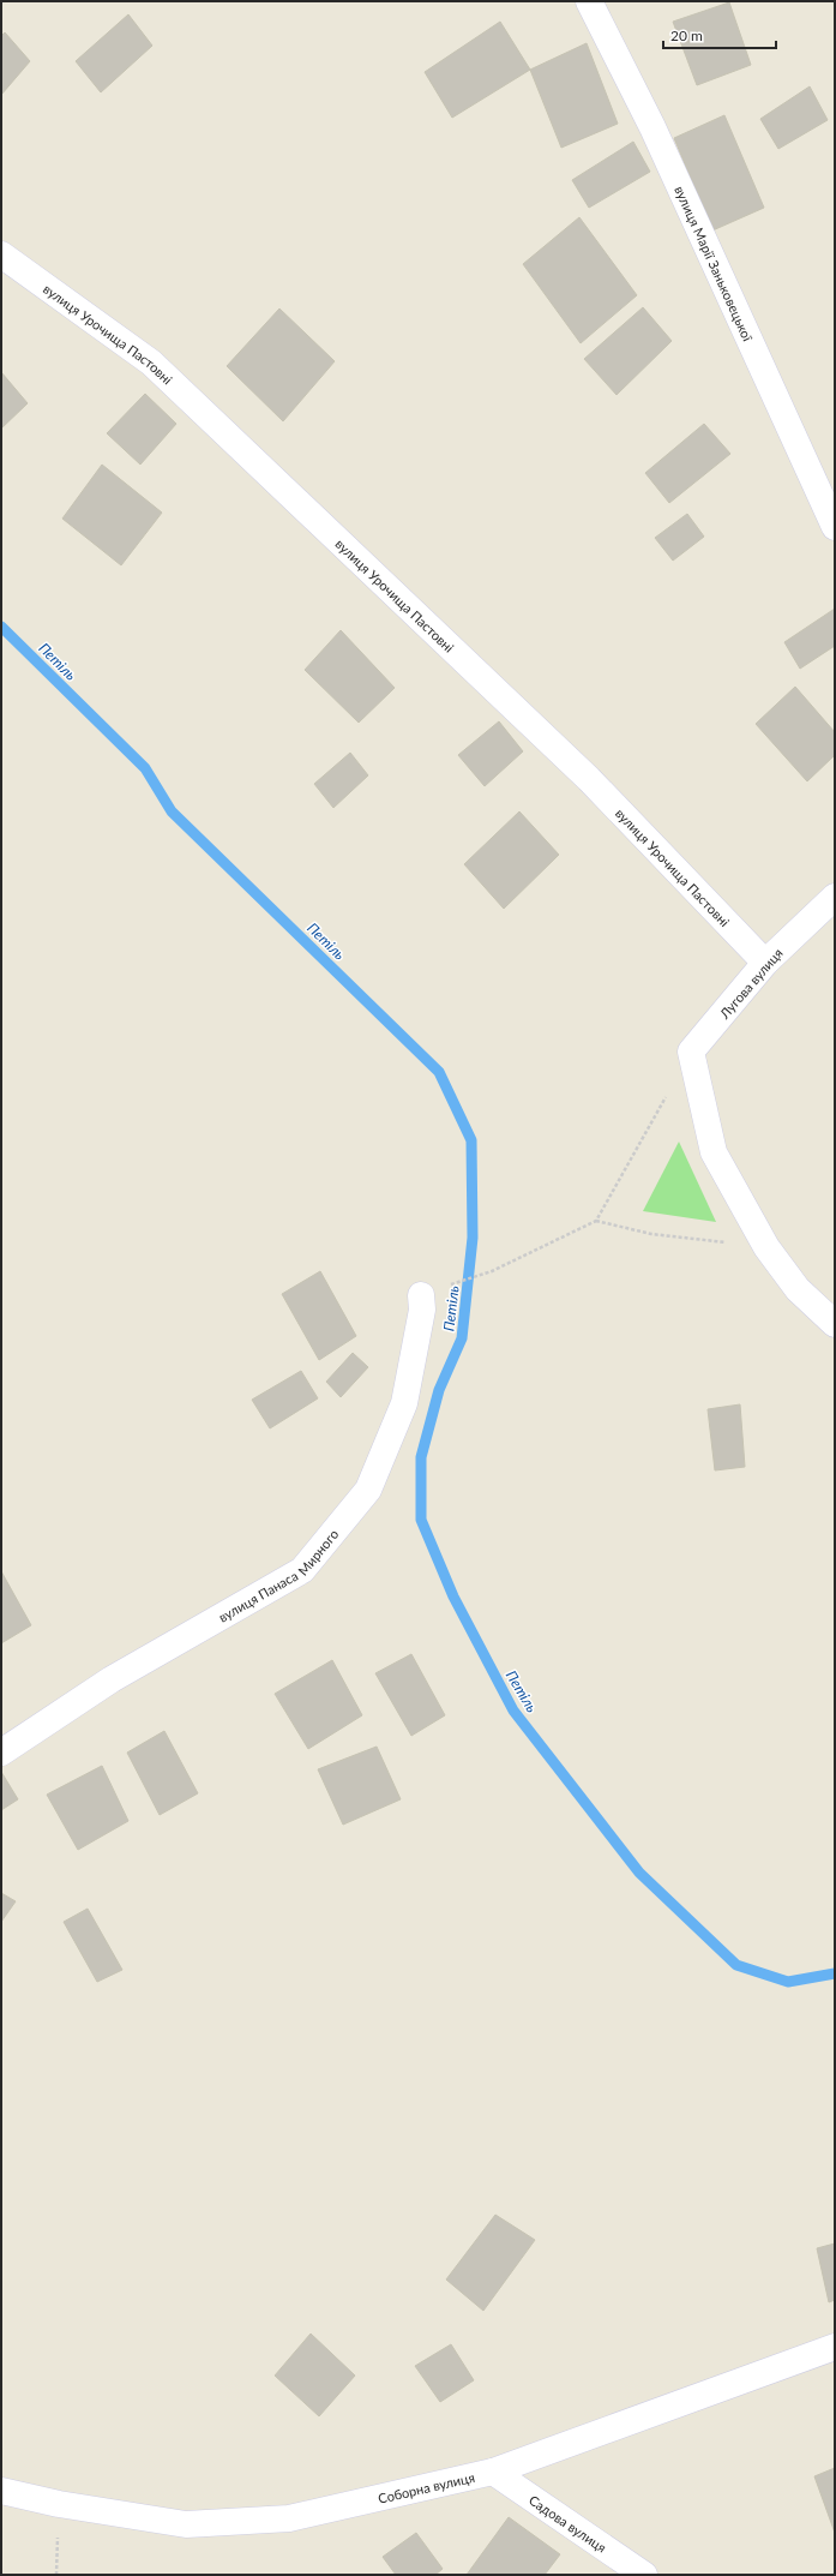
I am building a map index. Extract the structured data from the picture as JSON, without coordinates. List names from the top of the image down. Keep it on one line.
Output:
{"streets":{"street":["вулиця Марії Заньковецької","вулиця Урочища Пастовні","Лугова вулиця","вулиця Панаса Мирного","Соборна вулиця","Садова вулиця"]},"crossings":[["вулиця Урочища Пастовні","Лугова вулиця"],["Соборна вулиця","Садова вулиця"]],"water":["Петіль"],"scale_bar":"20 m"}
